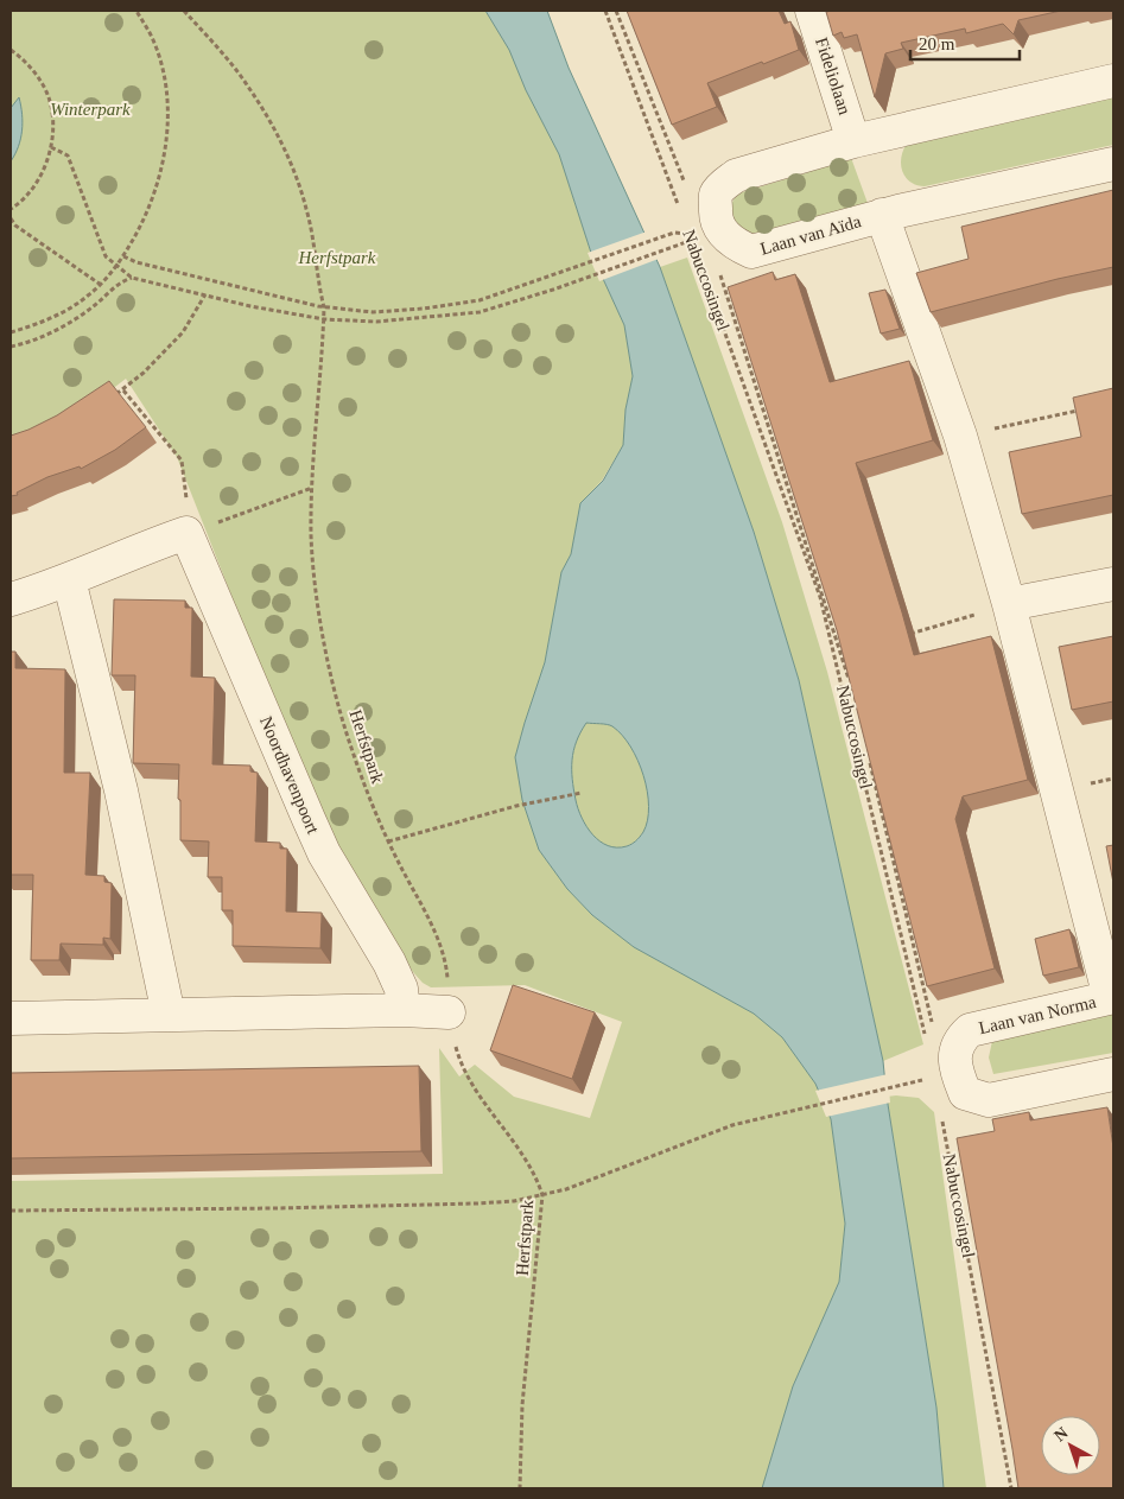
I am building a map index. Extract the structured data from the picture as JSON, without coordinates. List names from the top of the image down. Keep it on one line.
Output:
{"streets":{"street":["Fideliolaan","Laan van Aïda","Noordhavenpoort","Laan van Norma"],"path":["Nabuccosingel","Herfstpark"]},"crossings":[["Fideliolaan","Laan van Aïda"]],"parks":["Winterpark","Herfstpark"],"scale_bar":"20 m","north":"top left"}
